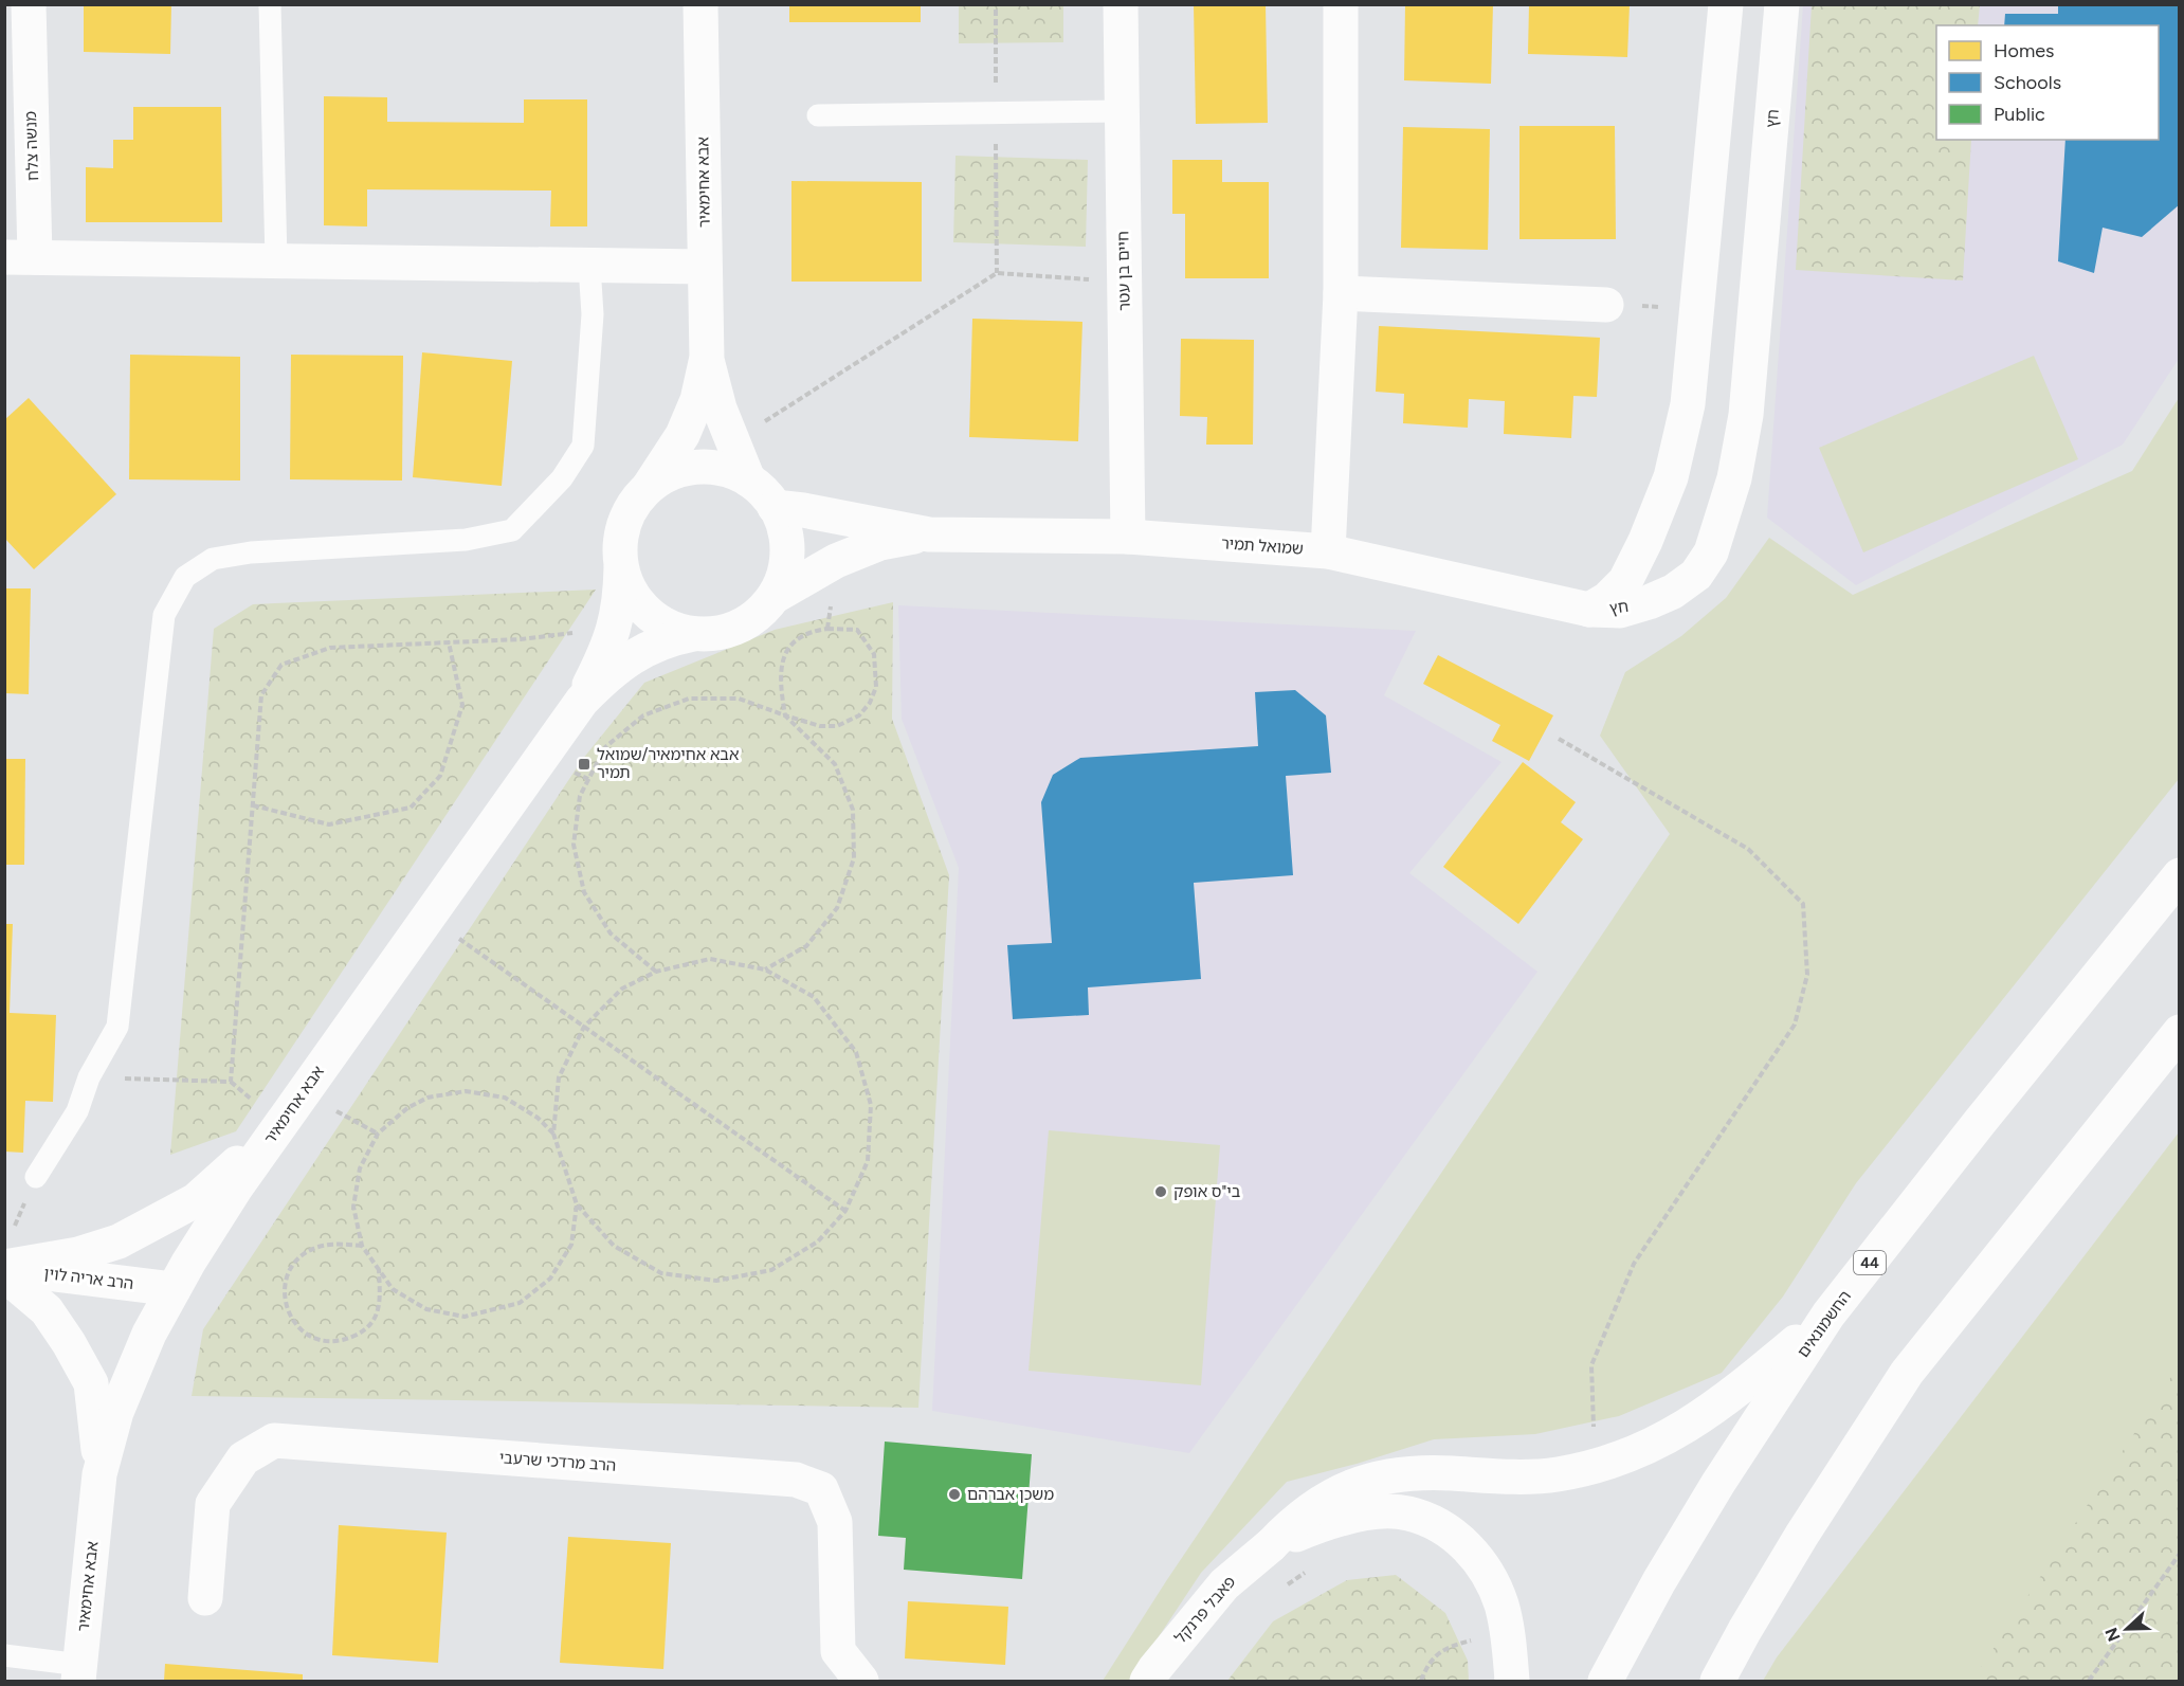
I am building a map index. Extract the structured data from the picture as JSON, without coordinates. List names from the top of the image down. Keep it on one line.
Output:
{"streets":{"main road":["חץ","מנשה צלח","אבא אחימאיר","חיים בן עטר","שמואל תמיר","44","הרב אריה לוין","החשמונאים","הרב מרדכי שרעבי","פאבל פרנקל"]},"crossings":[["חץ","שמואל תמיר"],["אבא אחימאיר","שמואל תמיר"],["אבא אחימאיר","הרב אריה לוין"],["חיים בן עטר","שמואל תמיר"]],"places":{"transit":["אבא אחימאיר/שמואל תמיר"],"other":["בי\"ס אופק","משכן אברהם"]},"legend":["Homes","Schools","Public"],"north":"left"}
